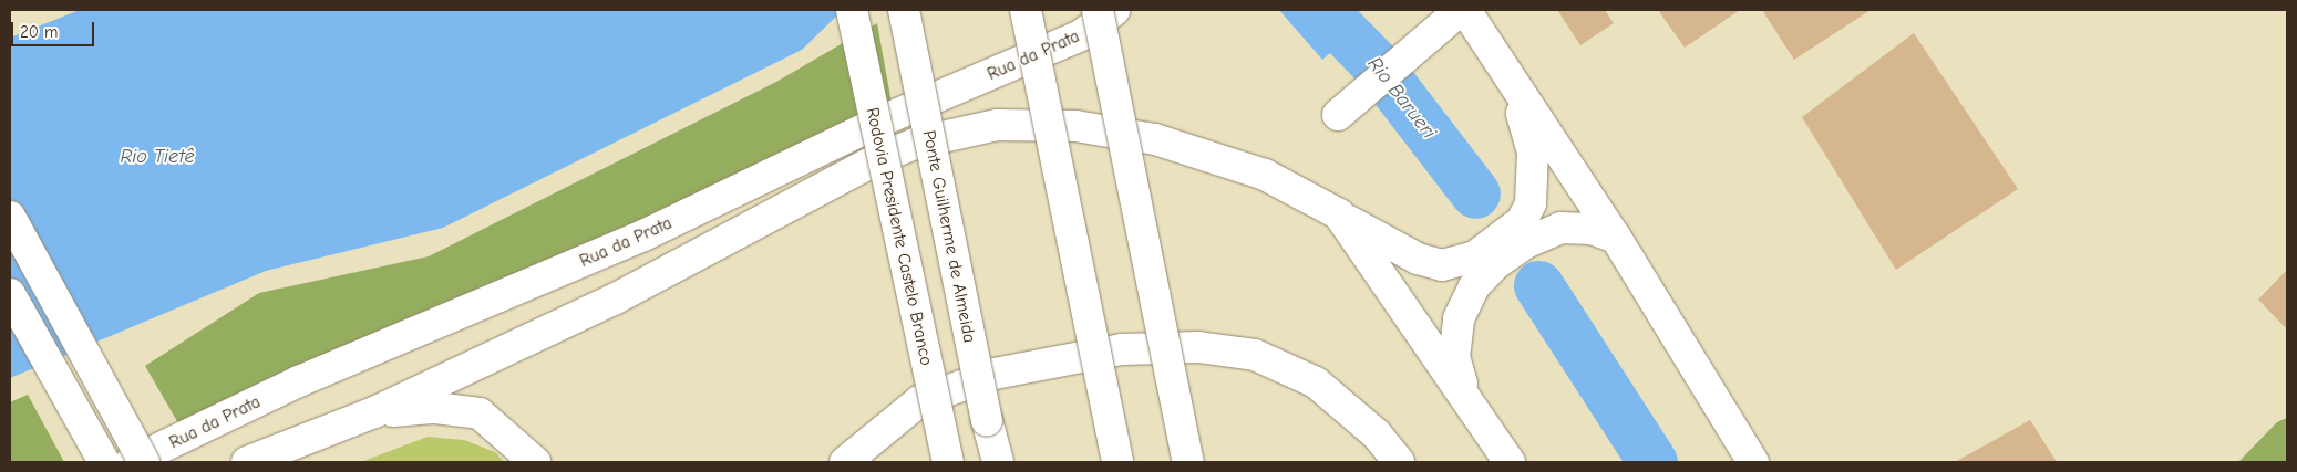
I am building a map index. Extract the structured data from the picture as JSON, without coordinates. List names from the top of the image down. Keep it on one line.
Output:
{"streets":{"main road":["Rua da Prata","Rodovia Presidente Castelo Branco","Ponte Guilherme de Almeida"]},"water":["Rio Barueri","Rio Tietê"],"scale_bar":"20 m"}
